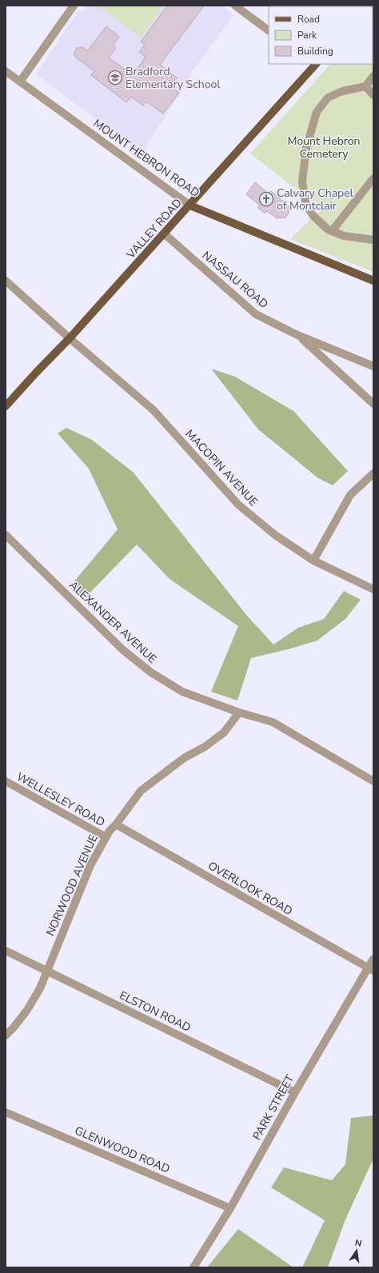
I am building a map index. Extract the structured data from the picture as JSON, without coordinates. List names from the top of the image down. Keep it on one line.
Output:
{"streets":{"main road":["MOUNT HEBRON ROAD","VALLEY ROAD"],"street":["NASSAU ROAD","MACOPIN AVENUE","ALEXANDER AVENUE","WELLESLEY ROAD","NORWOOD AVENUE","OVERLOOK ROAD","ELSTON ROAD","PARK STREET","GLENWOOD ROAD"]},"crossings":[["MOUNT HEBRON ROAD","VALLEY ROAD"],["VALLEY ROAD","NASSAU ROAD"],["VALLEY ROAD","MACOPIN AVENUE"],["ALEXANDER AVENUE","NORWOOD AVENUE"],["WELLESLEY ROAD","NORWOOD AVENUE"],["NORWOOD AVENUE","OVERLOOK ROAD"],["NORWOOD AVENUE","ELSTON ROAD"],["OVERLOOK ROAD","PARK STREET"],["ELSTON ROAD","PARK STREET"],["PARK STREET","GLENWOOD ROAD"]],"parks":["Mount Hebron Cemetery"],"places":{"school or university":["Bradford Elementary School"],"church":["Calvary Chapel of Montclair"]},"legend":["Road","Park","Building"],"north":"top"}
